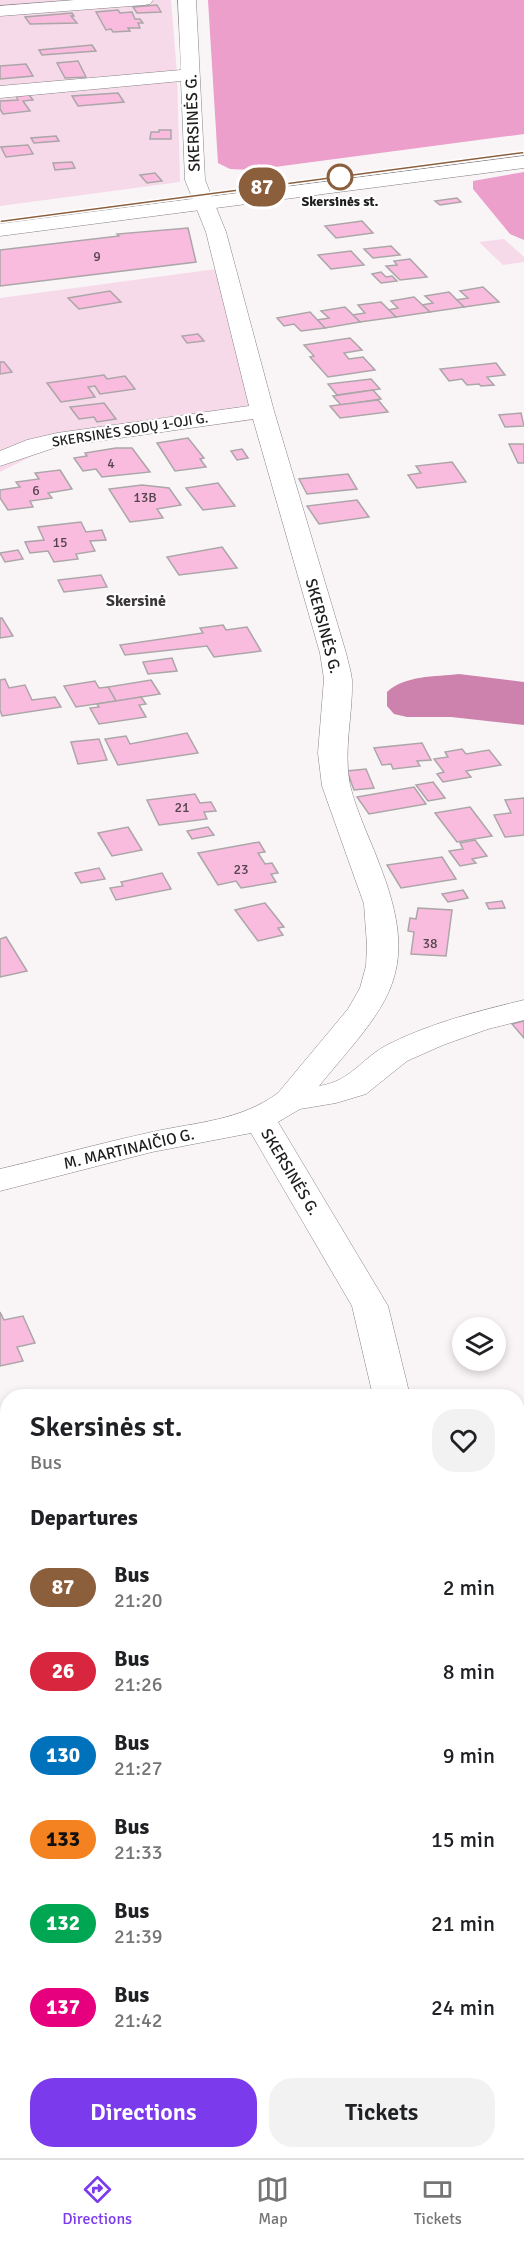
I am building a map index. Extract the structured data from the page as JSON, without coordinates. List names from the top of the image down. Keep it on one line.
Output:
{"streets":{"main road":["SKERSINĖS G.","SKERSINĖS SODŲ 1-OJI G.","M. MARTINAIČIO G."]},"crossings":[["SKERSINĖS G.","SKERSINĖS SODŲ 1-OJI G."],["SKERSINĖS G.","M. MARTINAIČIO G."]],"districts":["Skersinė"],"places":["Skersinės st."],"lines":["bus line 87"],"house_numbers":["9","4","6","13B","15","21","23","38"],"page":{"on_map":"87","heading":[["Skersinės st.","Bus"],"Departures"],"list":[{"mark":"87","name":"Bus","note":"21:20","value":"2 min"},{"mark":"26","name":"Bus","note":"21:26","value":"8 min"},{"mark":"130","name":"Bus","note":"21:27","value":"9 min"},{"mark":"133","name":"Bus","note":"21:33","value":"15 min"},{"mark":"132","name":"Bus","note":"21:39","value":"21 min"},{"mark":"137","name":"Bus","note":"21:42","value":"24 min"}],"buttons":["Directions","Tickets"],"tabs":["Directions","Map","Tickets"]}}
